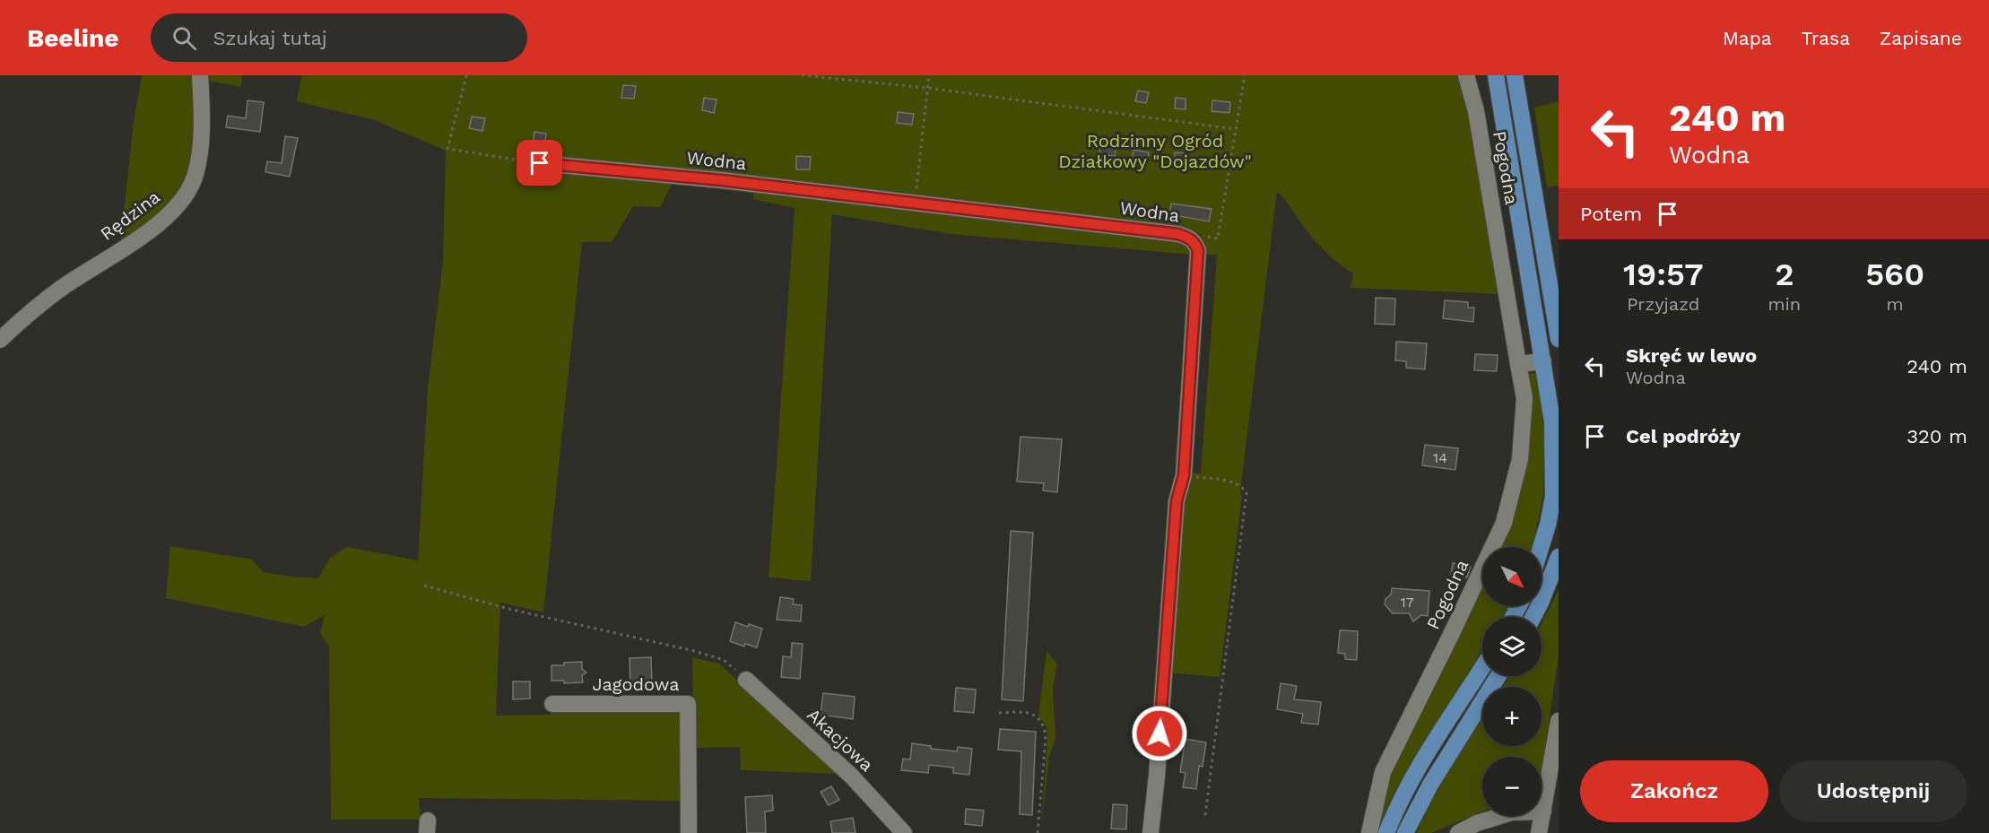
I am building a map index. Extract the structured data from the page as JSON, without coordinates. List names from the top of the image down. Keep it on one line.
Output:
{"streets":{"street":["Wodna","Pogodna","Rędzina","Jagodowa","Akacjowa"]},"parks":["Rodzinny Ogród Działkowy \"Dojazdów\""],"house_numbers":["14","17"],"north":"bottom right","page":{"header":"Beeline","search":"Szukaj tutaj","nav":["Mapa","Trasa","Zapisane"],"turn":["240 m","Wodna"],"then":"Potem","eta":["19:57","Przyjazd","2","min","560","m"],"list":[{"name":"Skręć w lewo","note":"Wodna","value":"240 m"},{"name":"Cel podróży","value":"320 m"}],"map_buttons":["+","−"],"buttons":["Zakończ","Udostępnij"]}}
